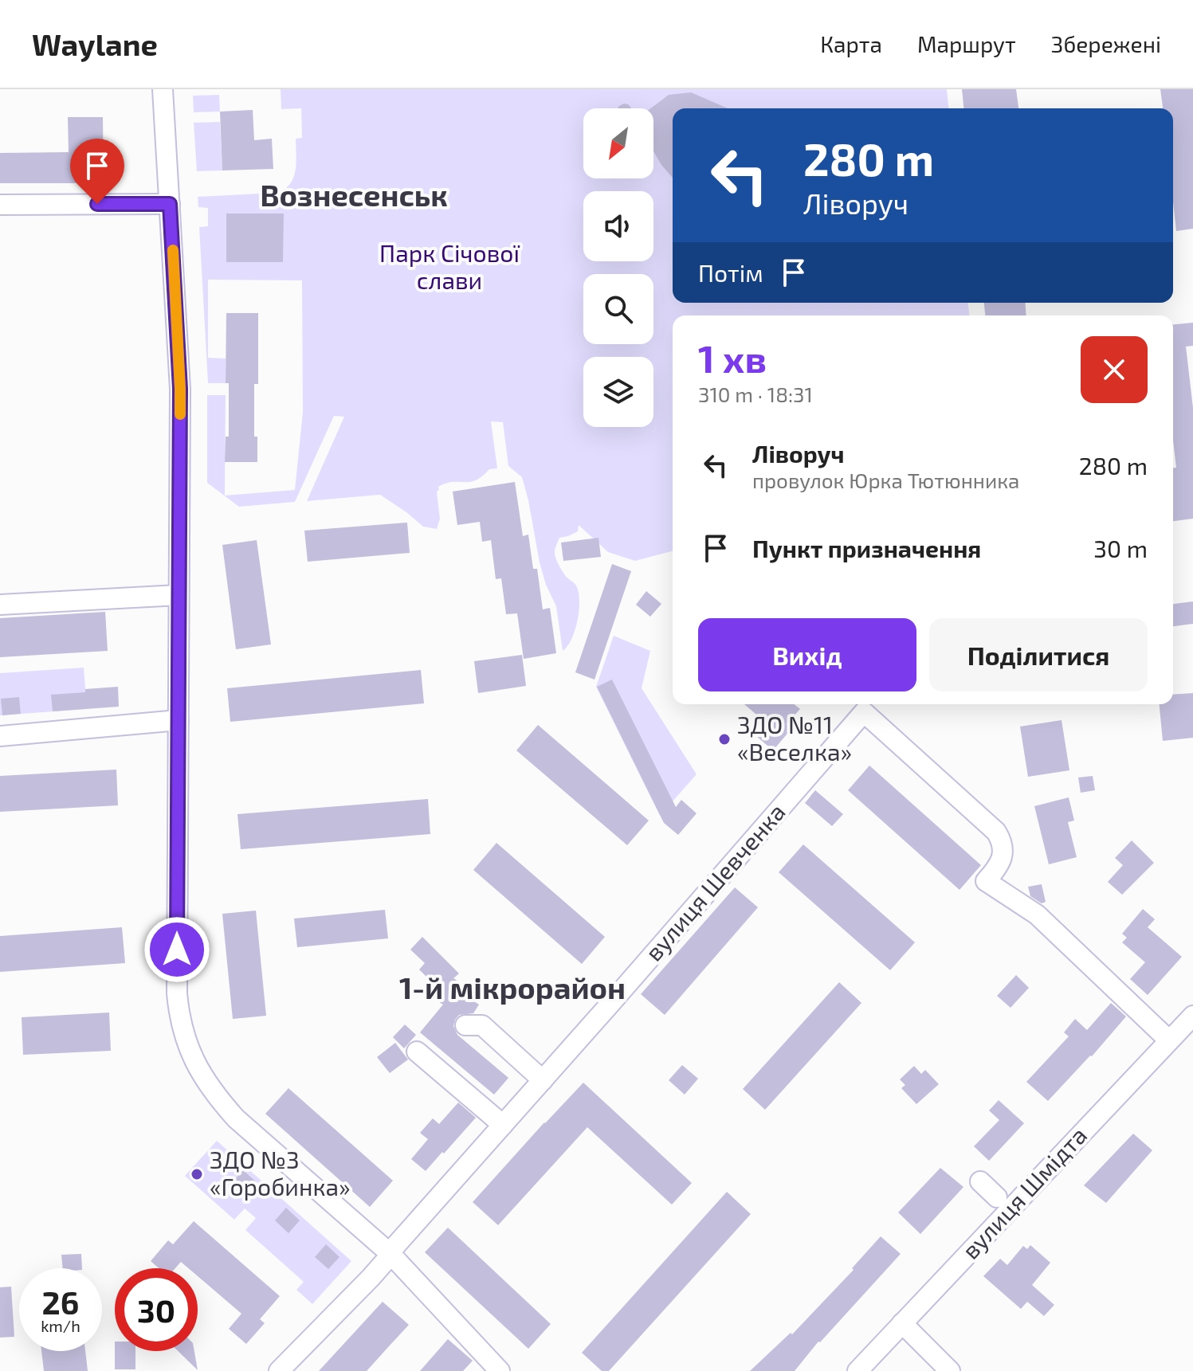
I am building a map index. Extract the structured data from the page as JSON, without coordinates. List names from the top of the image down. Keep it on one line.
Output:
{"streets":{"street":["вулиця Шевченка","вулиця Шмідта"]},"crossings":[["вулиця Шевченка","вулиця Шмідта"]],"districts":["Вознесенськ","1-й мікрорайон"],"parks":["Парк Січової слави"],"places":["ЗДО №11 «Веселка»","ЗДО №3 «Горобинка»"],"north":"bottom left","page":{"header":"Waylane","nav":["Карта","Маршрут","Збережені"],"turn":["280 m","Ліворуч"],"then":"Потім","heading":["1 хв","310 m · 18:31"],"list":[{"name":"Ліворуч","note":"провулок Юрка Тютюнника","value":"280 m"},{"name":"Пункт призначення","value":"30 m"}],"buttons":["Вихід","Поділитися"],"speed":"26 km/h","limit":"30"}}
